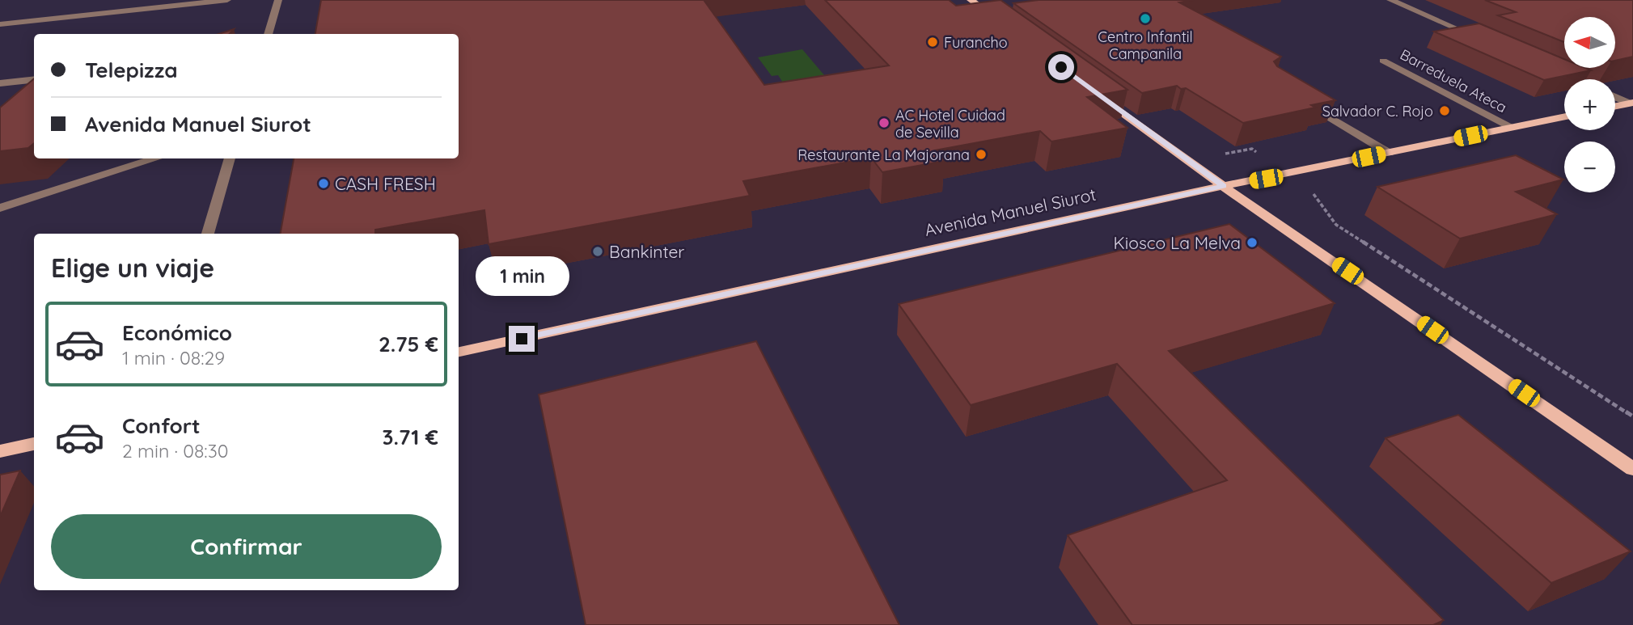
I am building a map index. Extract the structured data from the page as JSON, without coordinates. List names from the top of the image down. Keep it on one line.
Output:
{"streets":{"main road":["Avenida Manuel Siurot"],"street":["Barreduela Ateca"]},"crossings":[["Barreduela Ateca","Avenida Manuel Siurot"]],"places":["Centro Infantil Campanila","Furancho","Salvador C. Rojo","AC Hotel Cuidad de Sevilla","Restaurante La Majorana","CASH FRESH","Kiosco La Melva","Bankinter"],"north":"left","page":{"map_buttons":["+","−"],"banner":["Telepizza","Avenida Manuel Siurot"],"heading":"Elige un viaje","bubble":"1 min","list":[{"name":"Económico","note":"1 min · 08:29","value":"2.75 €"},{"name":"Confort","note":"2 min · 08:30","value":"3.71 €"}],"buttons":"Confirmar"}}
